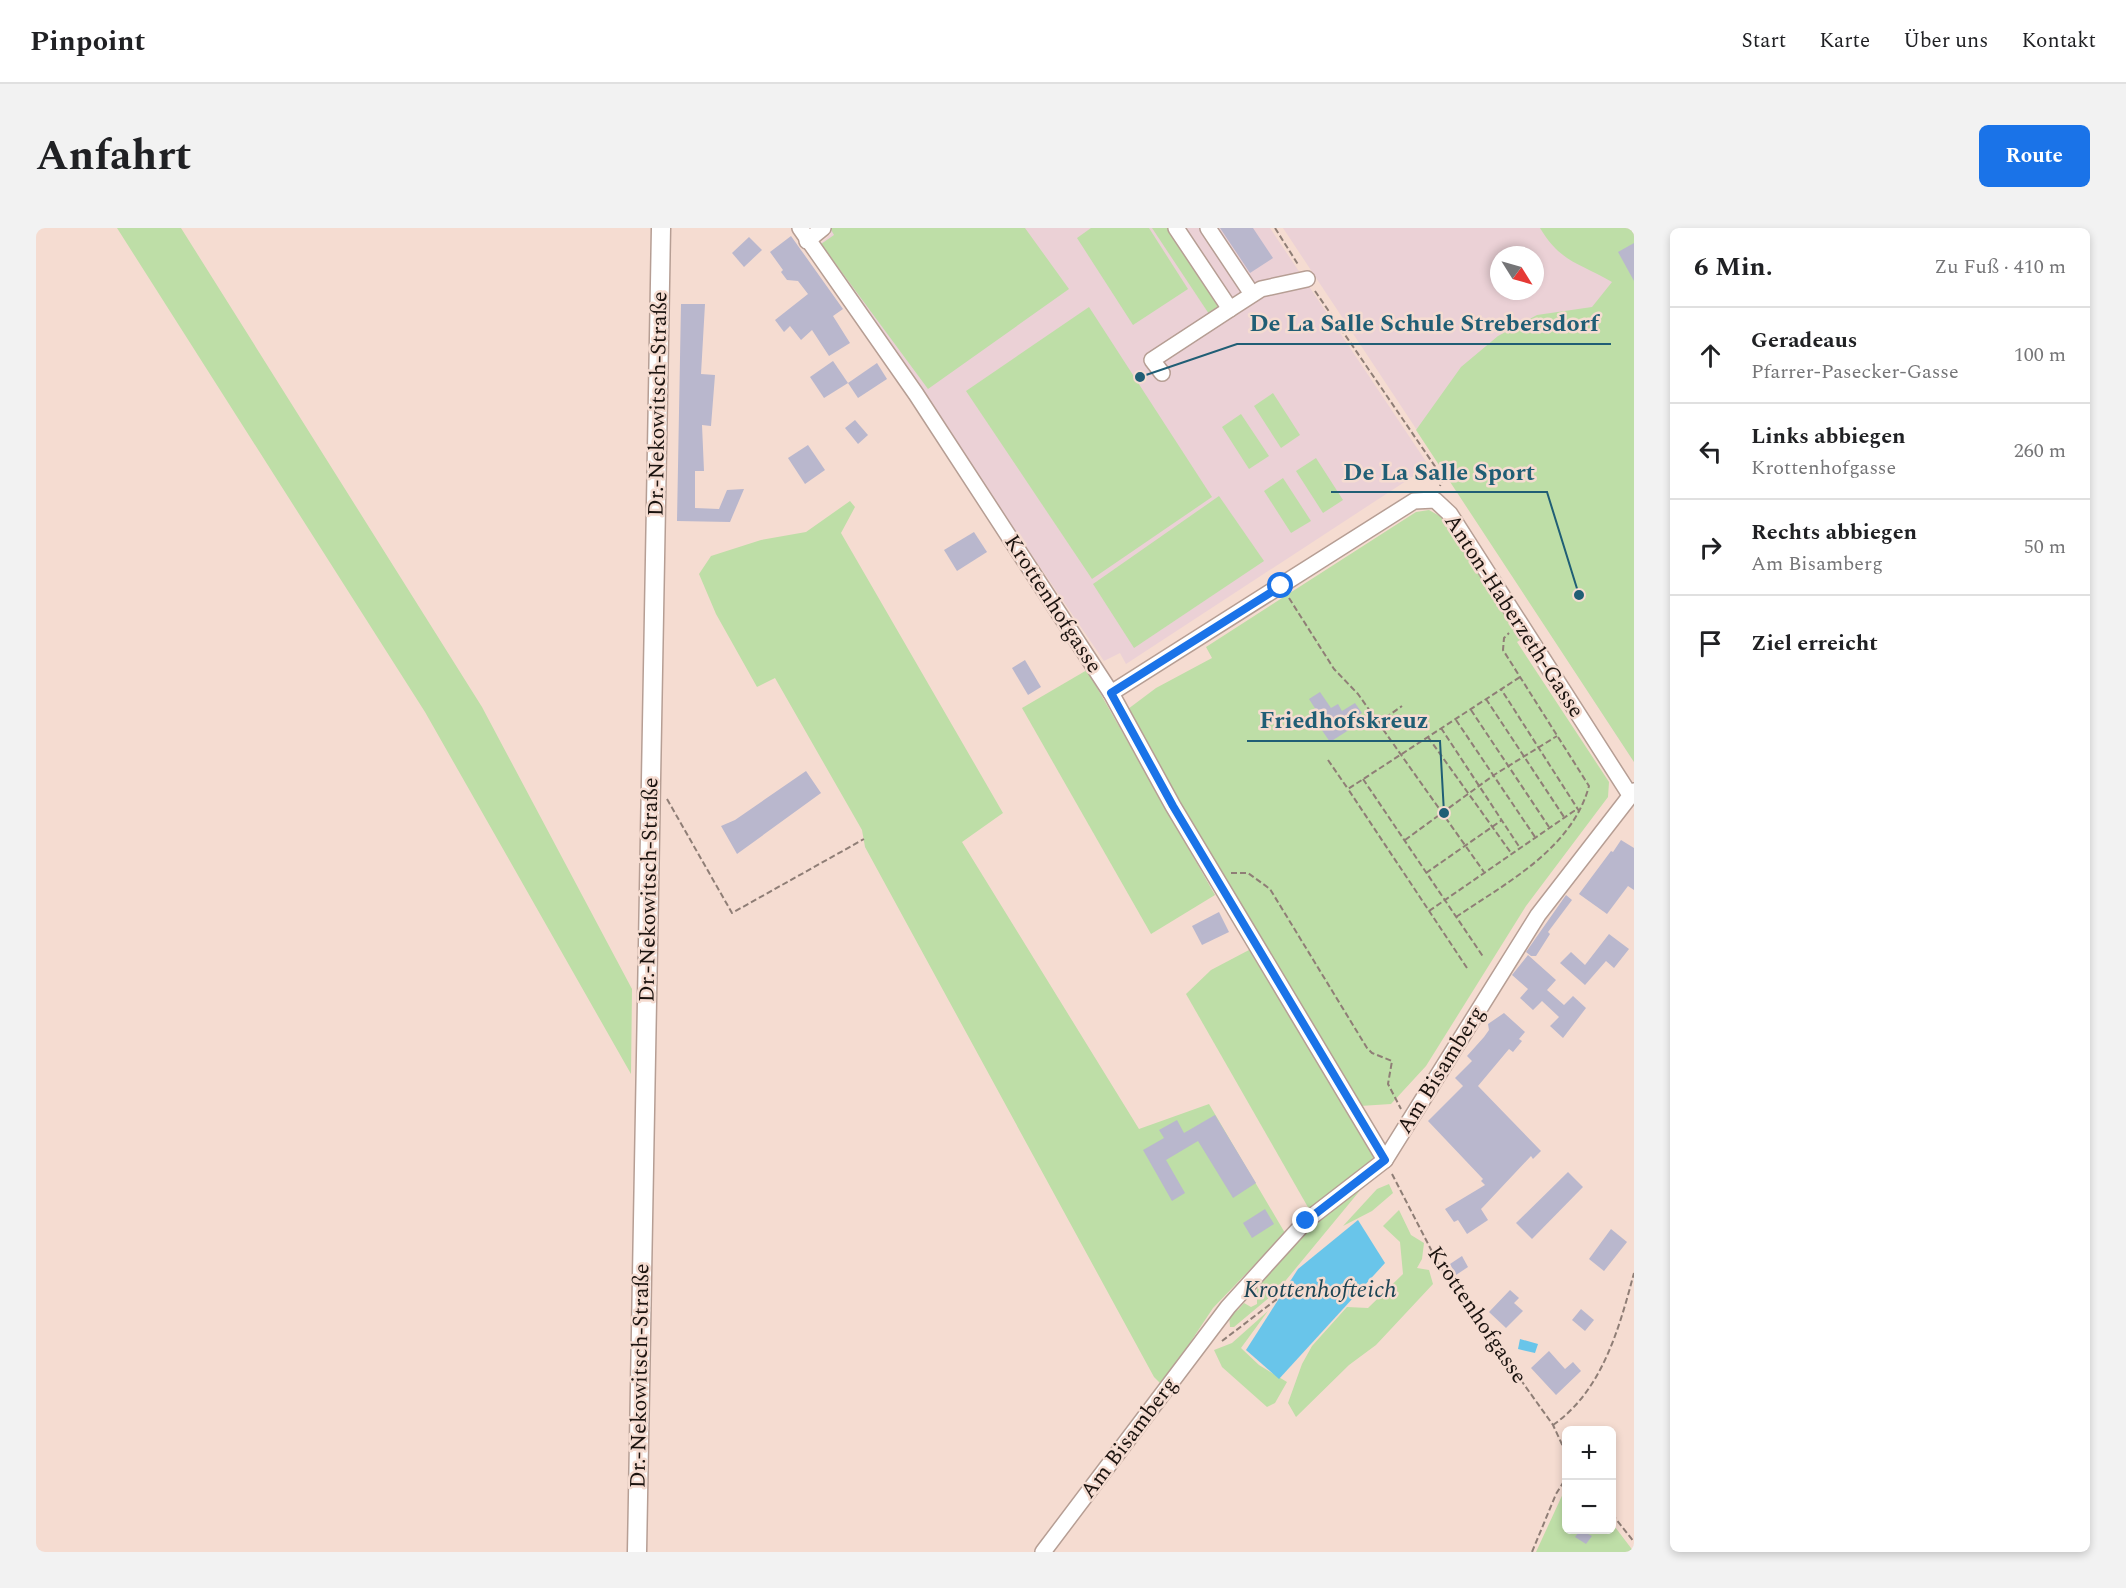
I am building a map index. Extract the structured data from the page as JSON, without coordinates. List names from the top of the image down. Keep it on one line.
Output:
{"streets":{"main road":["Dr.-Nekowitsch-Straße"],"street":["Krottenhofgasse","Anton-Haberzeth-Gasse","Am Bisamberg"]},"crossings":[["Krottenhofgasse","Am Bisamberg"],["Anton-Haberzeth-Gasse","Am Bisamberg"]],"water":["Krottenhofteich"],"places":["De La Salle Schule Strebersdorf","De La Salle Sport","Friedhofskreuz"],"north":"bottom right","page":{"header":"Pinpoint","nav":["Start","Karte","Über uns","Kontakt"],"title":"Anfahrt","buttons":"Route","heading":["6 Min.","Zu Fuß · 410 m"],"list":[["Geradeaus","Pfarrer-Pasecker-Gasse","100 m"],["Links abbiegen","Krottenhofgasse","260 m"],["Rechts abbiegen","Am Bisamberg","50 m"],"Ziel erreicht"],"map_buttons":["+","−"]}}
